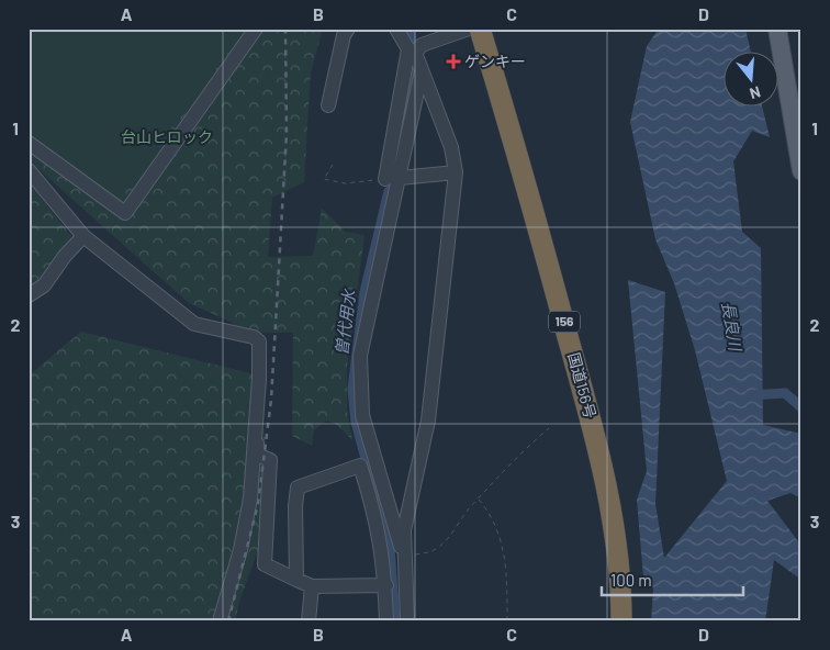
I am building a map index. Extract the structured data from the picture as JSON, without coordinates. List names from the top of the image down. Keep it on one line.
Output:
{"streets":{"highway":["156","国道156号"]},"water":["曽代用水","長良川"],"parks":["台山ヒロック"],"places":{"health":["ゲンキー"]},"scale_bar":"100 m","north":"bottom","grid":{"columns":["A","B","C","D"],"rows":["1","2","3"]}}
